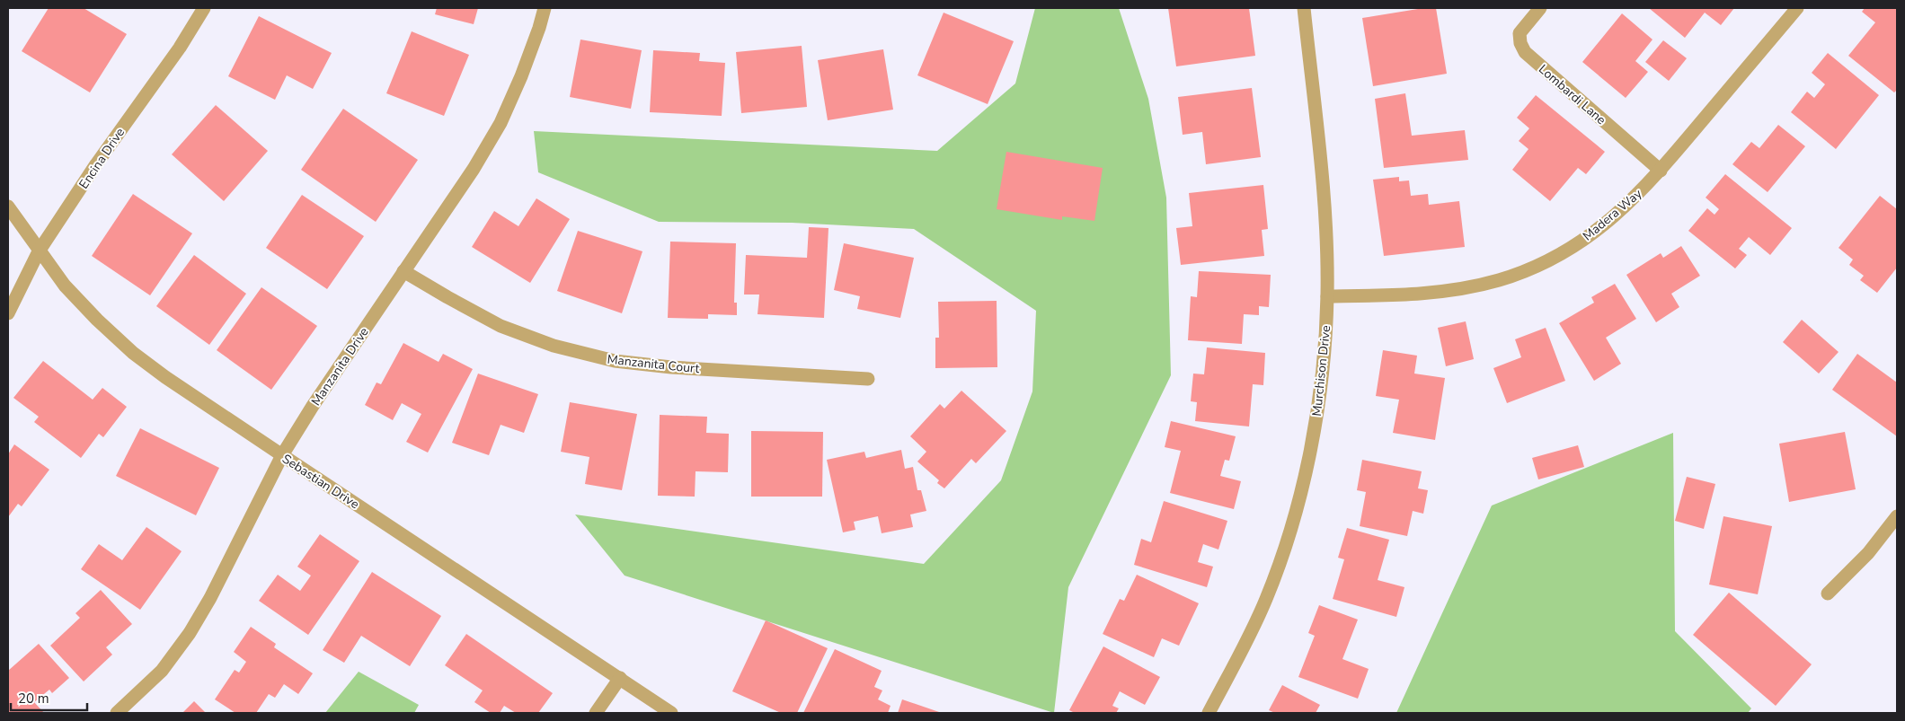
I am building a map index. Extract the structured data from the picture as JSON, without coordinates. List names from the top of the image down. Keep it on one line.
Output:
{"streets":{"street":["Lombardi Lane","Encina Drive","Madera Way","Manzanita Court","Manzanita Drive","Murchison Drive","Sebastian Drive"]},"crossings":[["Lombardi Lane","Madera Way"],["Encina Drive","Sebastian Drive"],["Madera Way","Murchison Drive"],["Manzanita Court","Manzanita Drive"],["Manzanita Drive","Sebastian Drive"]],"scale_bar":"20 m"}
